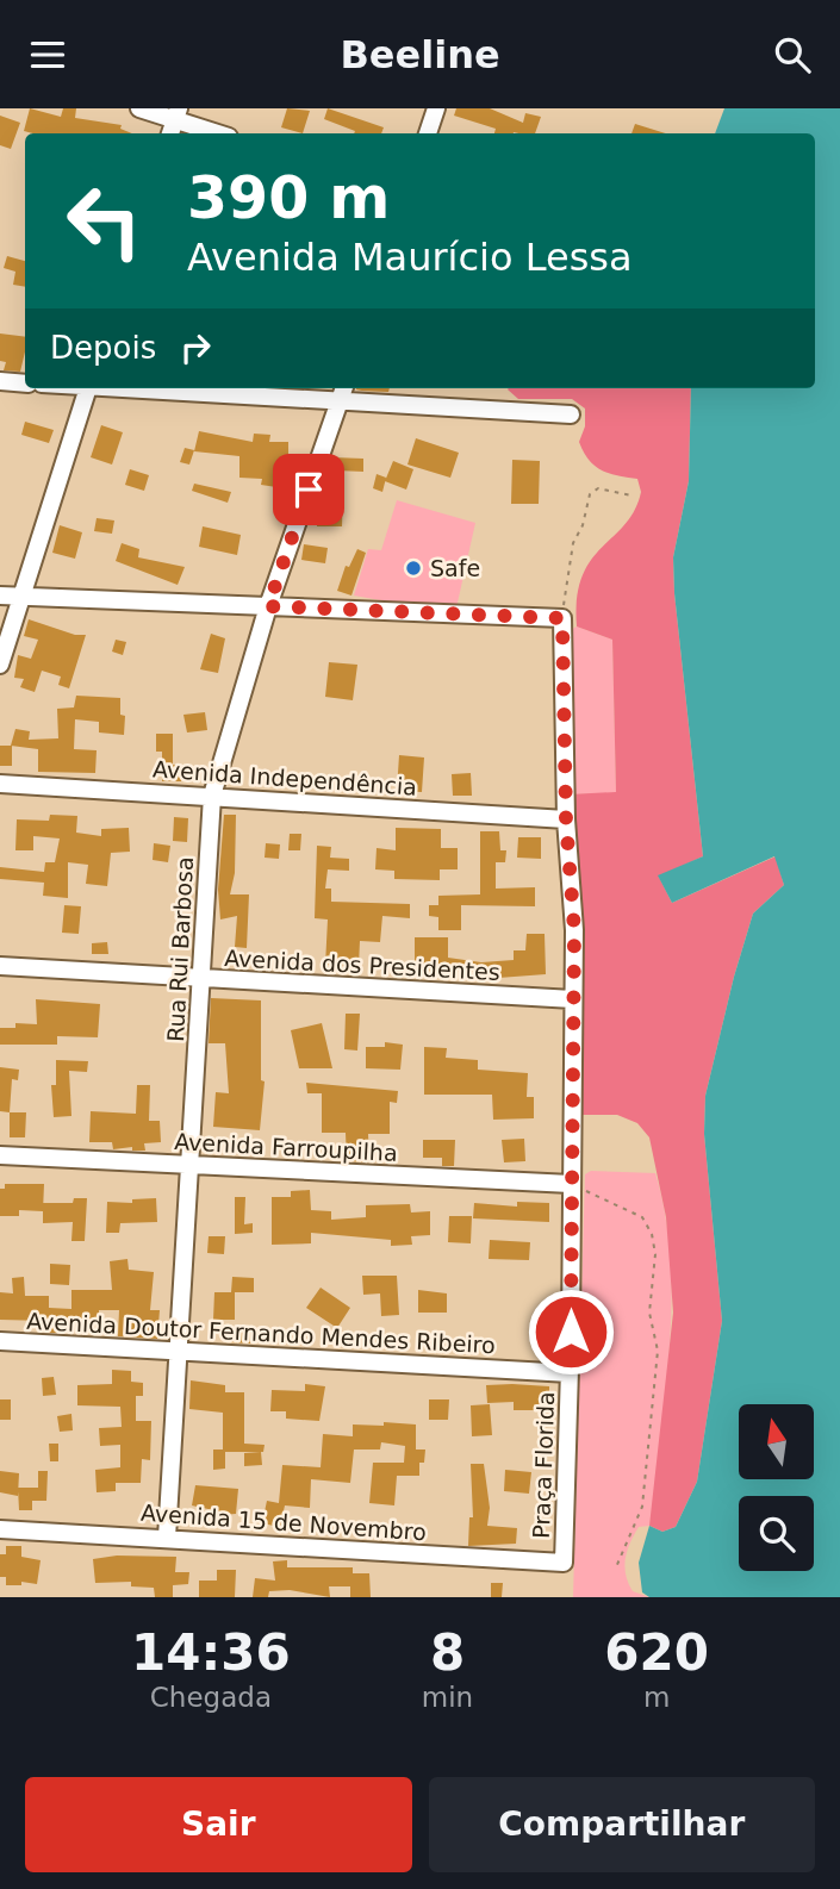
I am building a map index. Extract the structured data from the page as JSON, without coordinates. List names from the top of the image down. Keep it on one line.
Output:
{"streets":{"street":["Avenida Independência","Rua Rui Barbosa","Avenida dos Presidentes","Avenida Farroupilha","Avenida Doutor Fernando Mendes Ribeiro","Praça Florida","Avenida 15 de Novembro"]},"crossings":[["Avenida Independência","Rua Rui Barbosa"],["Avenida Independência","Praça Florida"],["Rua Rui Barbosa","Avenida dos Presidentes"],["Rua Rui Barbosa","Avenida Farroupilha"],["Rua Rui Barbosa","Avenida Doutor Fernando Mendes Ribeiro"],["Rua Rui Barbosa","Avenida 15 de Novembro"],["Avenida dos Presidentes","Praça Florida"],["Avenida Farroupilha","Praça Florida"],["Avenida Doutor Fernando Mendes Ribeiro","Praça Florida"],["Praça Florida","Avenida 15 de Novembro"]],"places":["Safe"],"north":"top","page":{"header":"Beeline","turn":["390 m","Avenida Maurício Lessa"],"then":"Depois","eta":["14:36","Chegada","8","min","620","m"],"buttons":["Sair","Compartilhar"]}}
